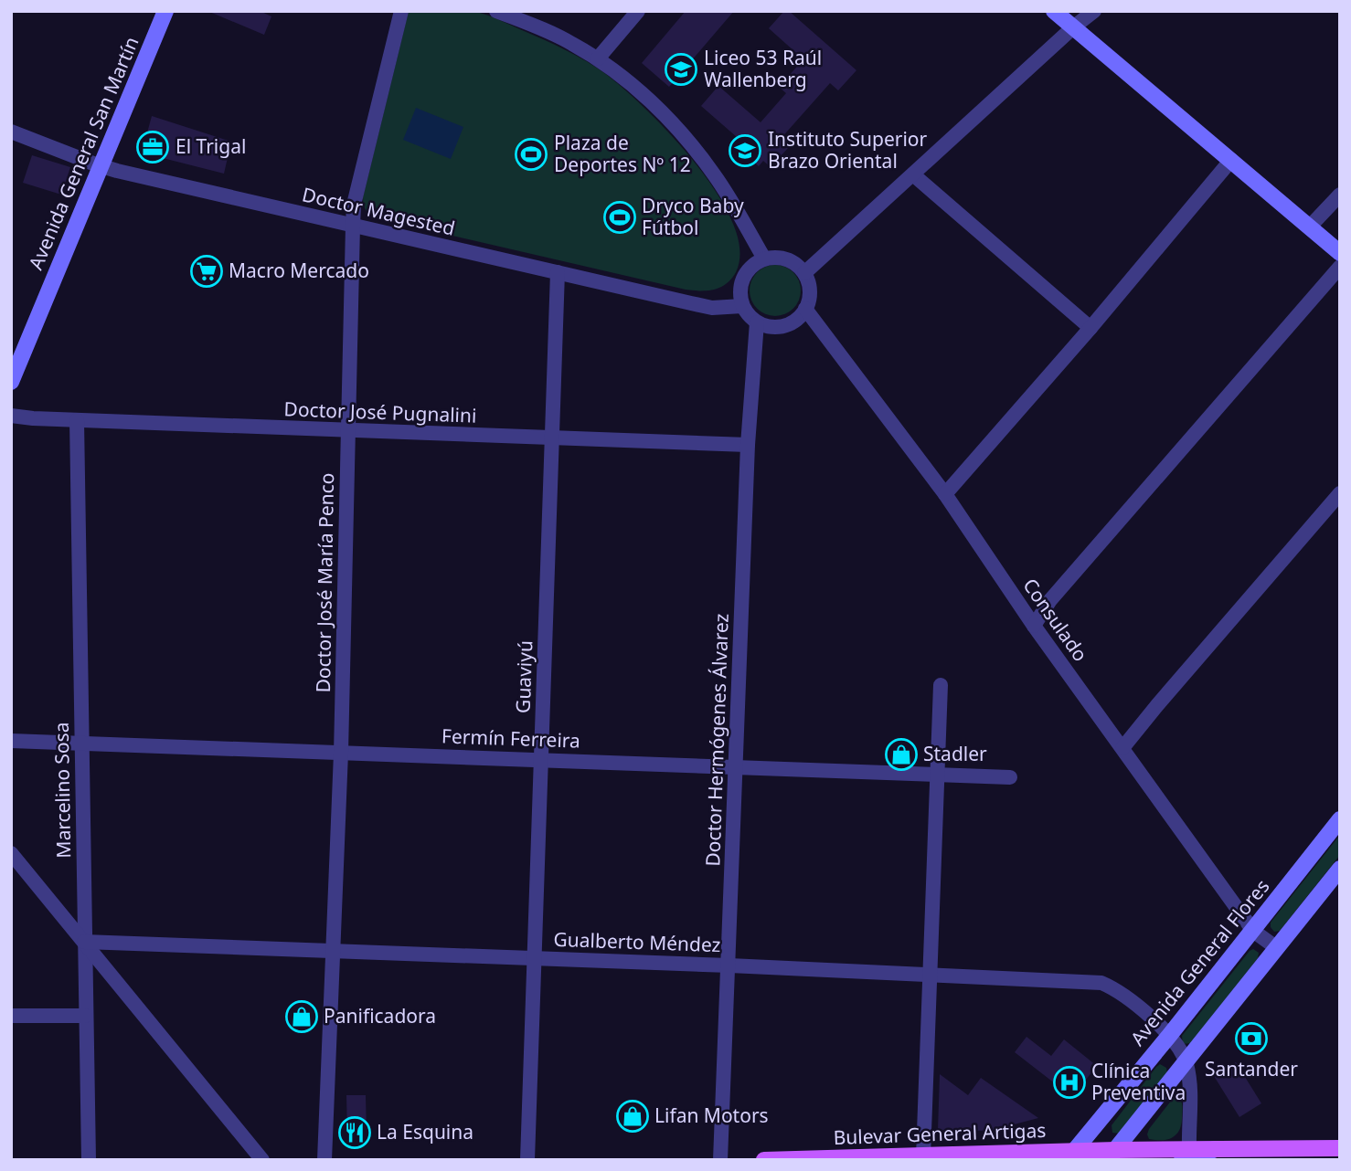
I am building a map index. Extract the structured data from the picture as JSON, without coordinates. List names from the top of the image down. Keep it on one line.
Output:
{"streets":{"main road":["Avenida General San Martín","Avenida General Flores","Bulevar General Artigas"],"street":["Doctor Magested","Doctor José Pugnalini","Doctor José María Penco","Consulado","Guaviyú","Fermín Ferreira","Doctor Hermógenes Álvarez","Marcelino Sosa","Gualberto Méndez"]},"crossings":[["Avenida General San Martín","Doctor Magested"],["Doctor Magested","Doctor José María Penco"],["Doctor Magested","Consulado"],["Doctor Magested","Guaviyú"],["Doctor Magested","Doctor Hermógenes Álvarez"],["Doctor José Pugnalini","Doctor José María Penco"],["Doctor José Pugnalini","Guaviyú"],["Doctor José Pugnalini","Doctor Hermógenes Álvarez"],["Doctor José Pugnalini","Marcelino Sosa"],["Doctor José María Penco","Fermín Ferreira"],["Doctor José María Penco","Gualberto Méndez"],["Consulado","Doctor Hermógenes Álvarez"],["Consulado","Avenida General Flores"],["Guaviyú","Fermín Ferreira"],["Guaviyú","Gualberto Méndez"],["Fermín Ferreira","Doctor Hermógenes Álvarez"],["Fermín Ferreira","Marcelino Sosa"],["Doctor Hermógenes Álvarez","Gualberto Méndez"],["Marcelino Sosa","Gualberto Méndez"],["Gualberto Méndez","Avenida General Flores"],["Avenida General Flores","Bulevar General Artigas"]],"places":{"school or university":["Liceo 53 Raúl Wallenberg","Instituto Superior Brazo Oriental"],"office":["El Trigal"],"sports":["Plaza de Deportes Nº 12","Dryco Baby Fútbol"],"supermarket":["Macro Mercado"],"shop":["Stadler","Panificadora","Lifan Motors"],"bank":["Santander"],"hospital":["Clínica Preventiva"],"restaurant":["La Esquina"]}}
